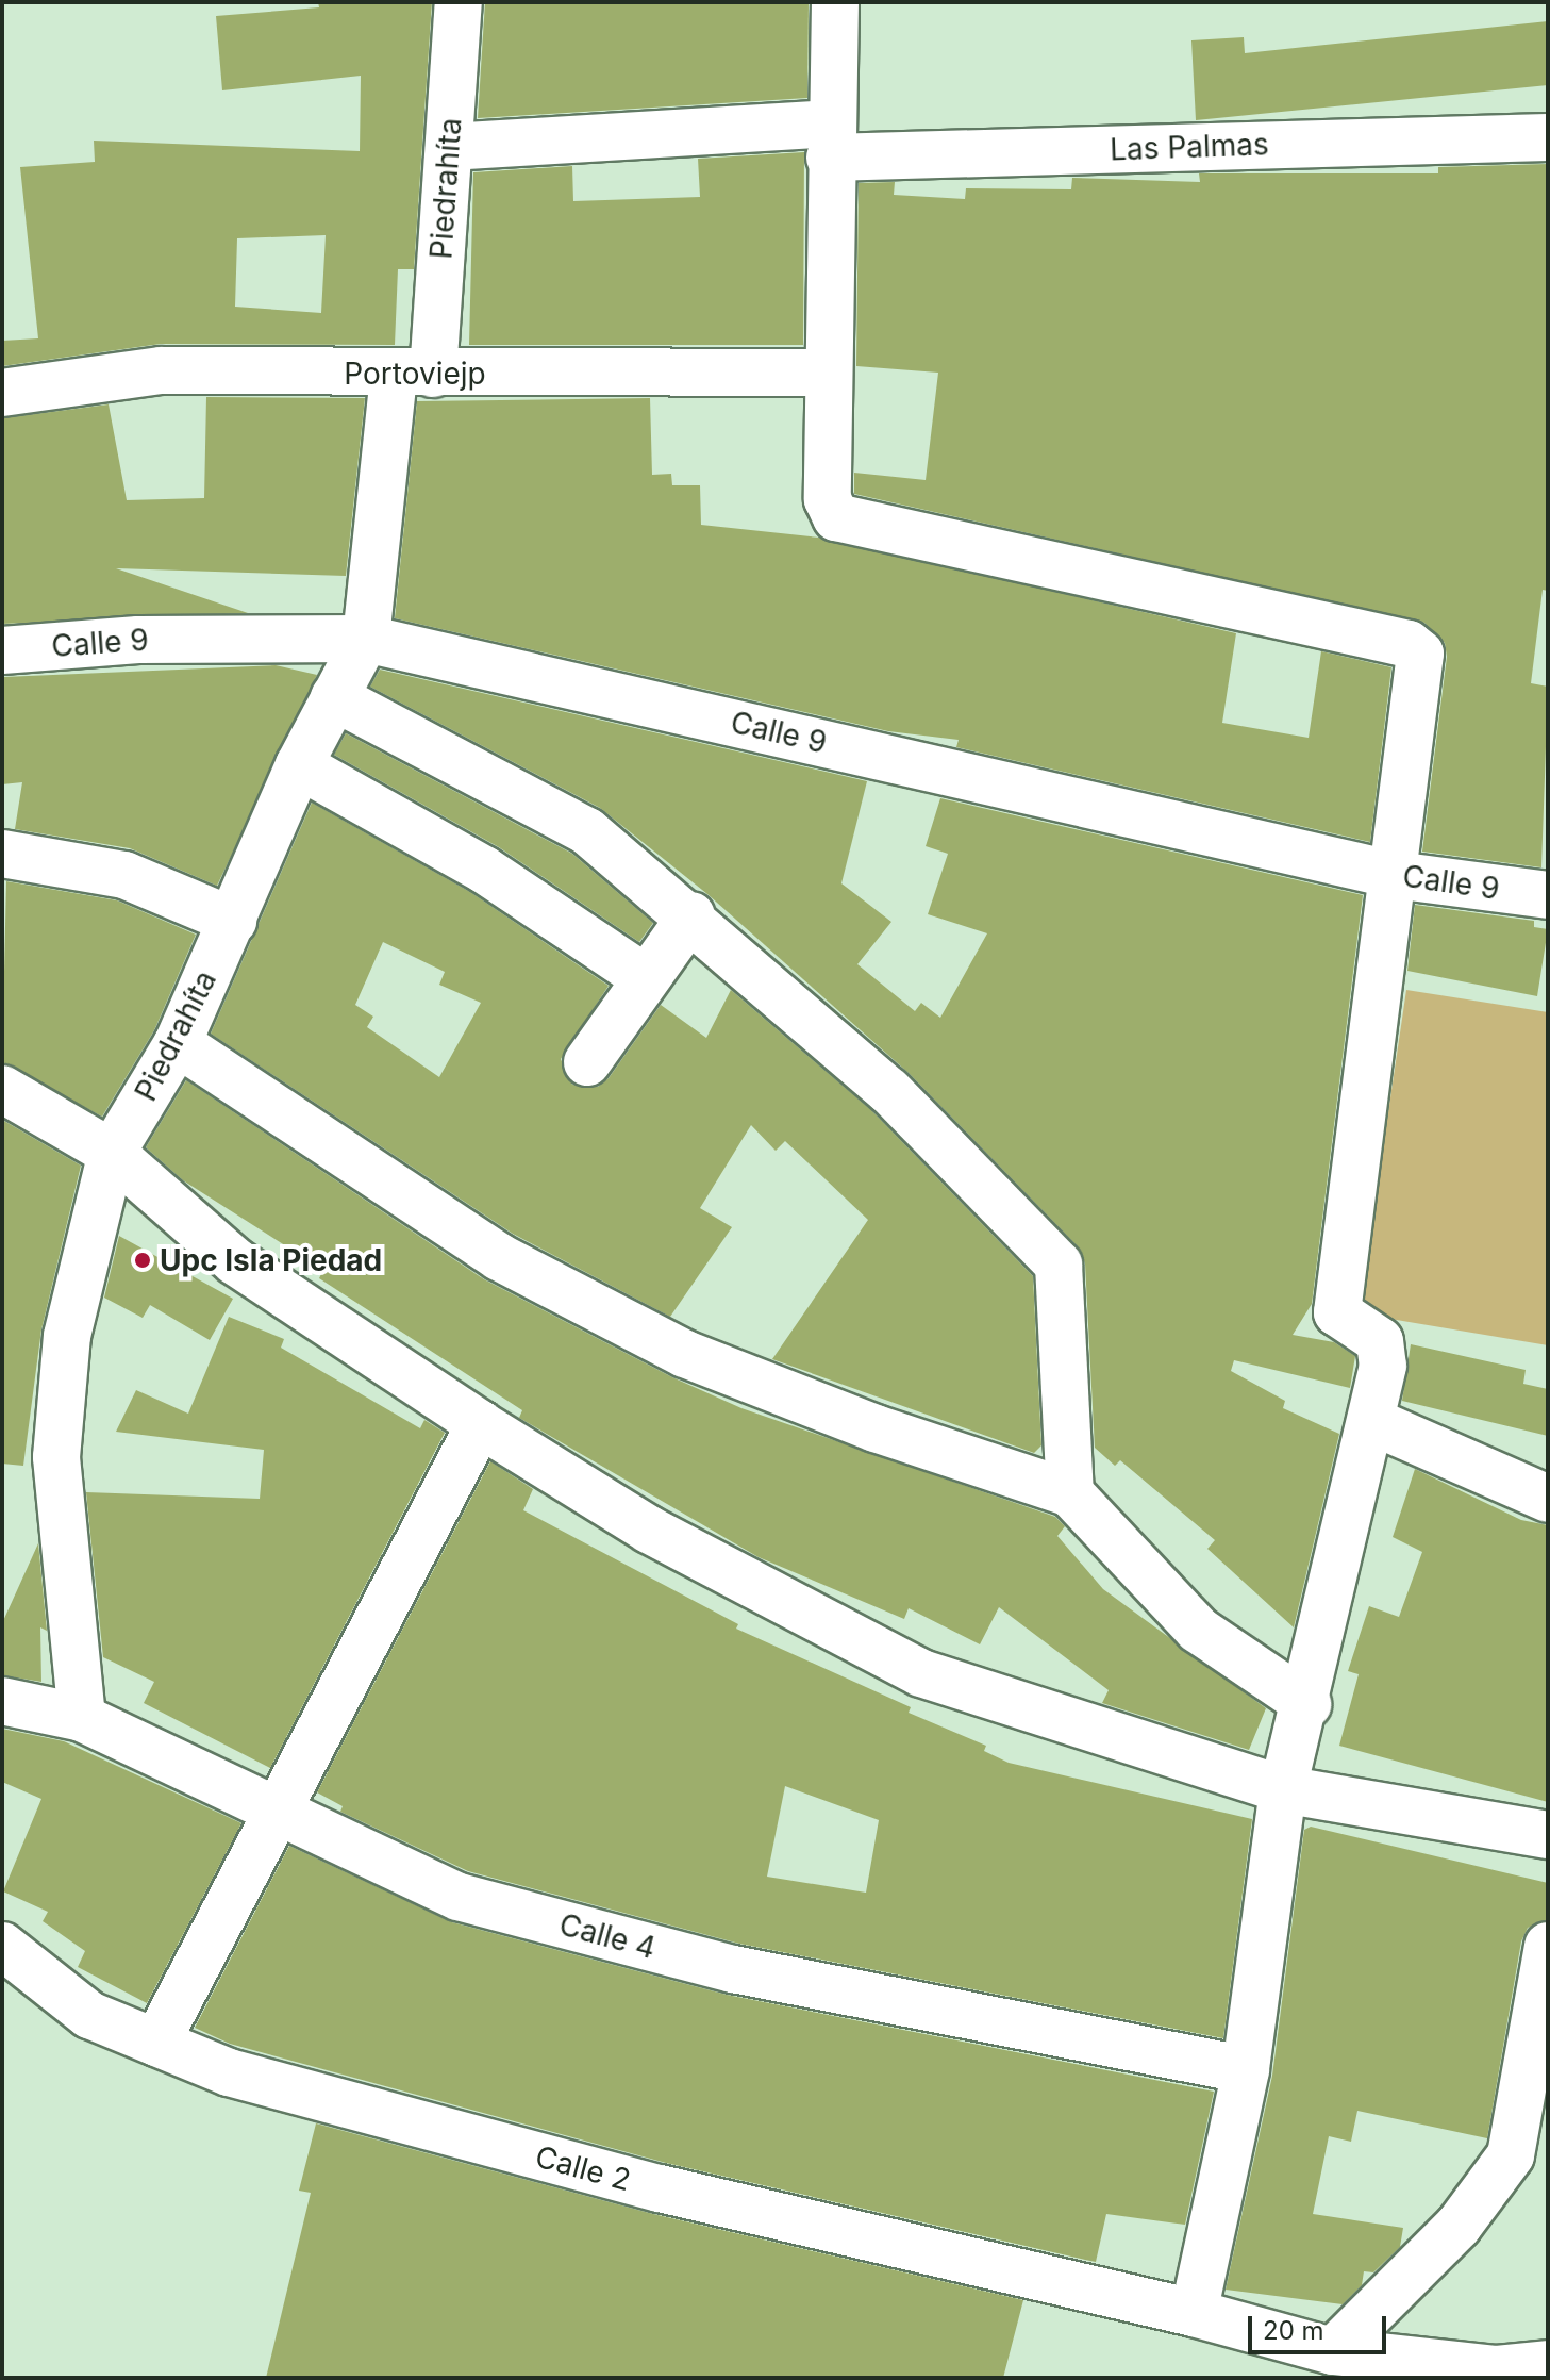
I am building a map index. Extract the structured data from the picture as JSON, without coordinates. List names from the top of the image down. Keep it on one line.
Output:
{"streets":{"street":["Las Palmas","Piedrahíta","Portoviejp","Calle 9","Calle 4","Calle 2"]},"crossings":[["Las Palmas","Piedrahíta"],["Piedrahíta","Portoviejp"],["Piedrahíta","Calle 9"],["Piedrahíta","Calle 4"]],"places":["Upc Isla Piedad"],"scale_bar":"20 m"}
